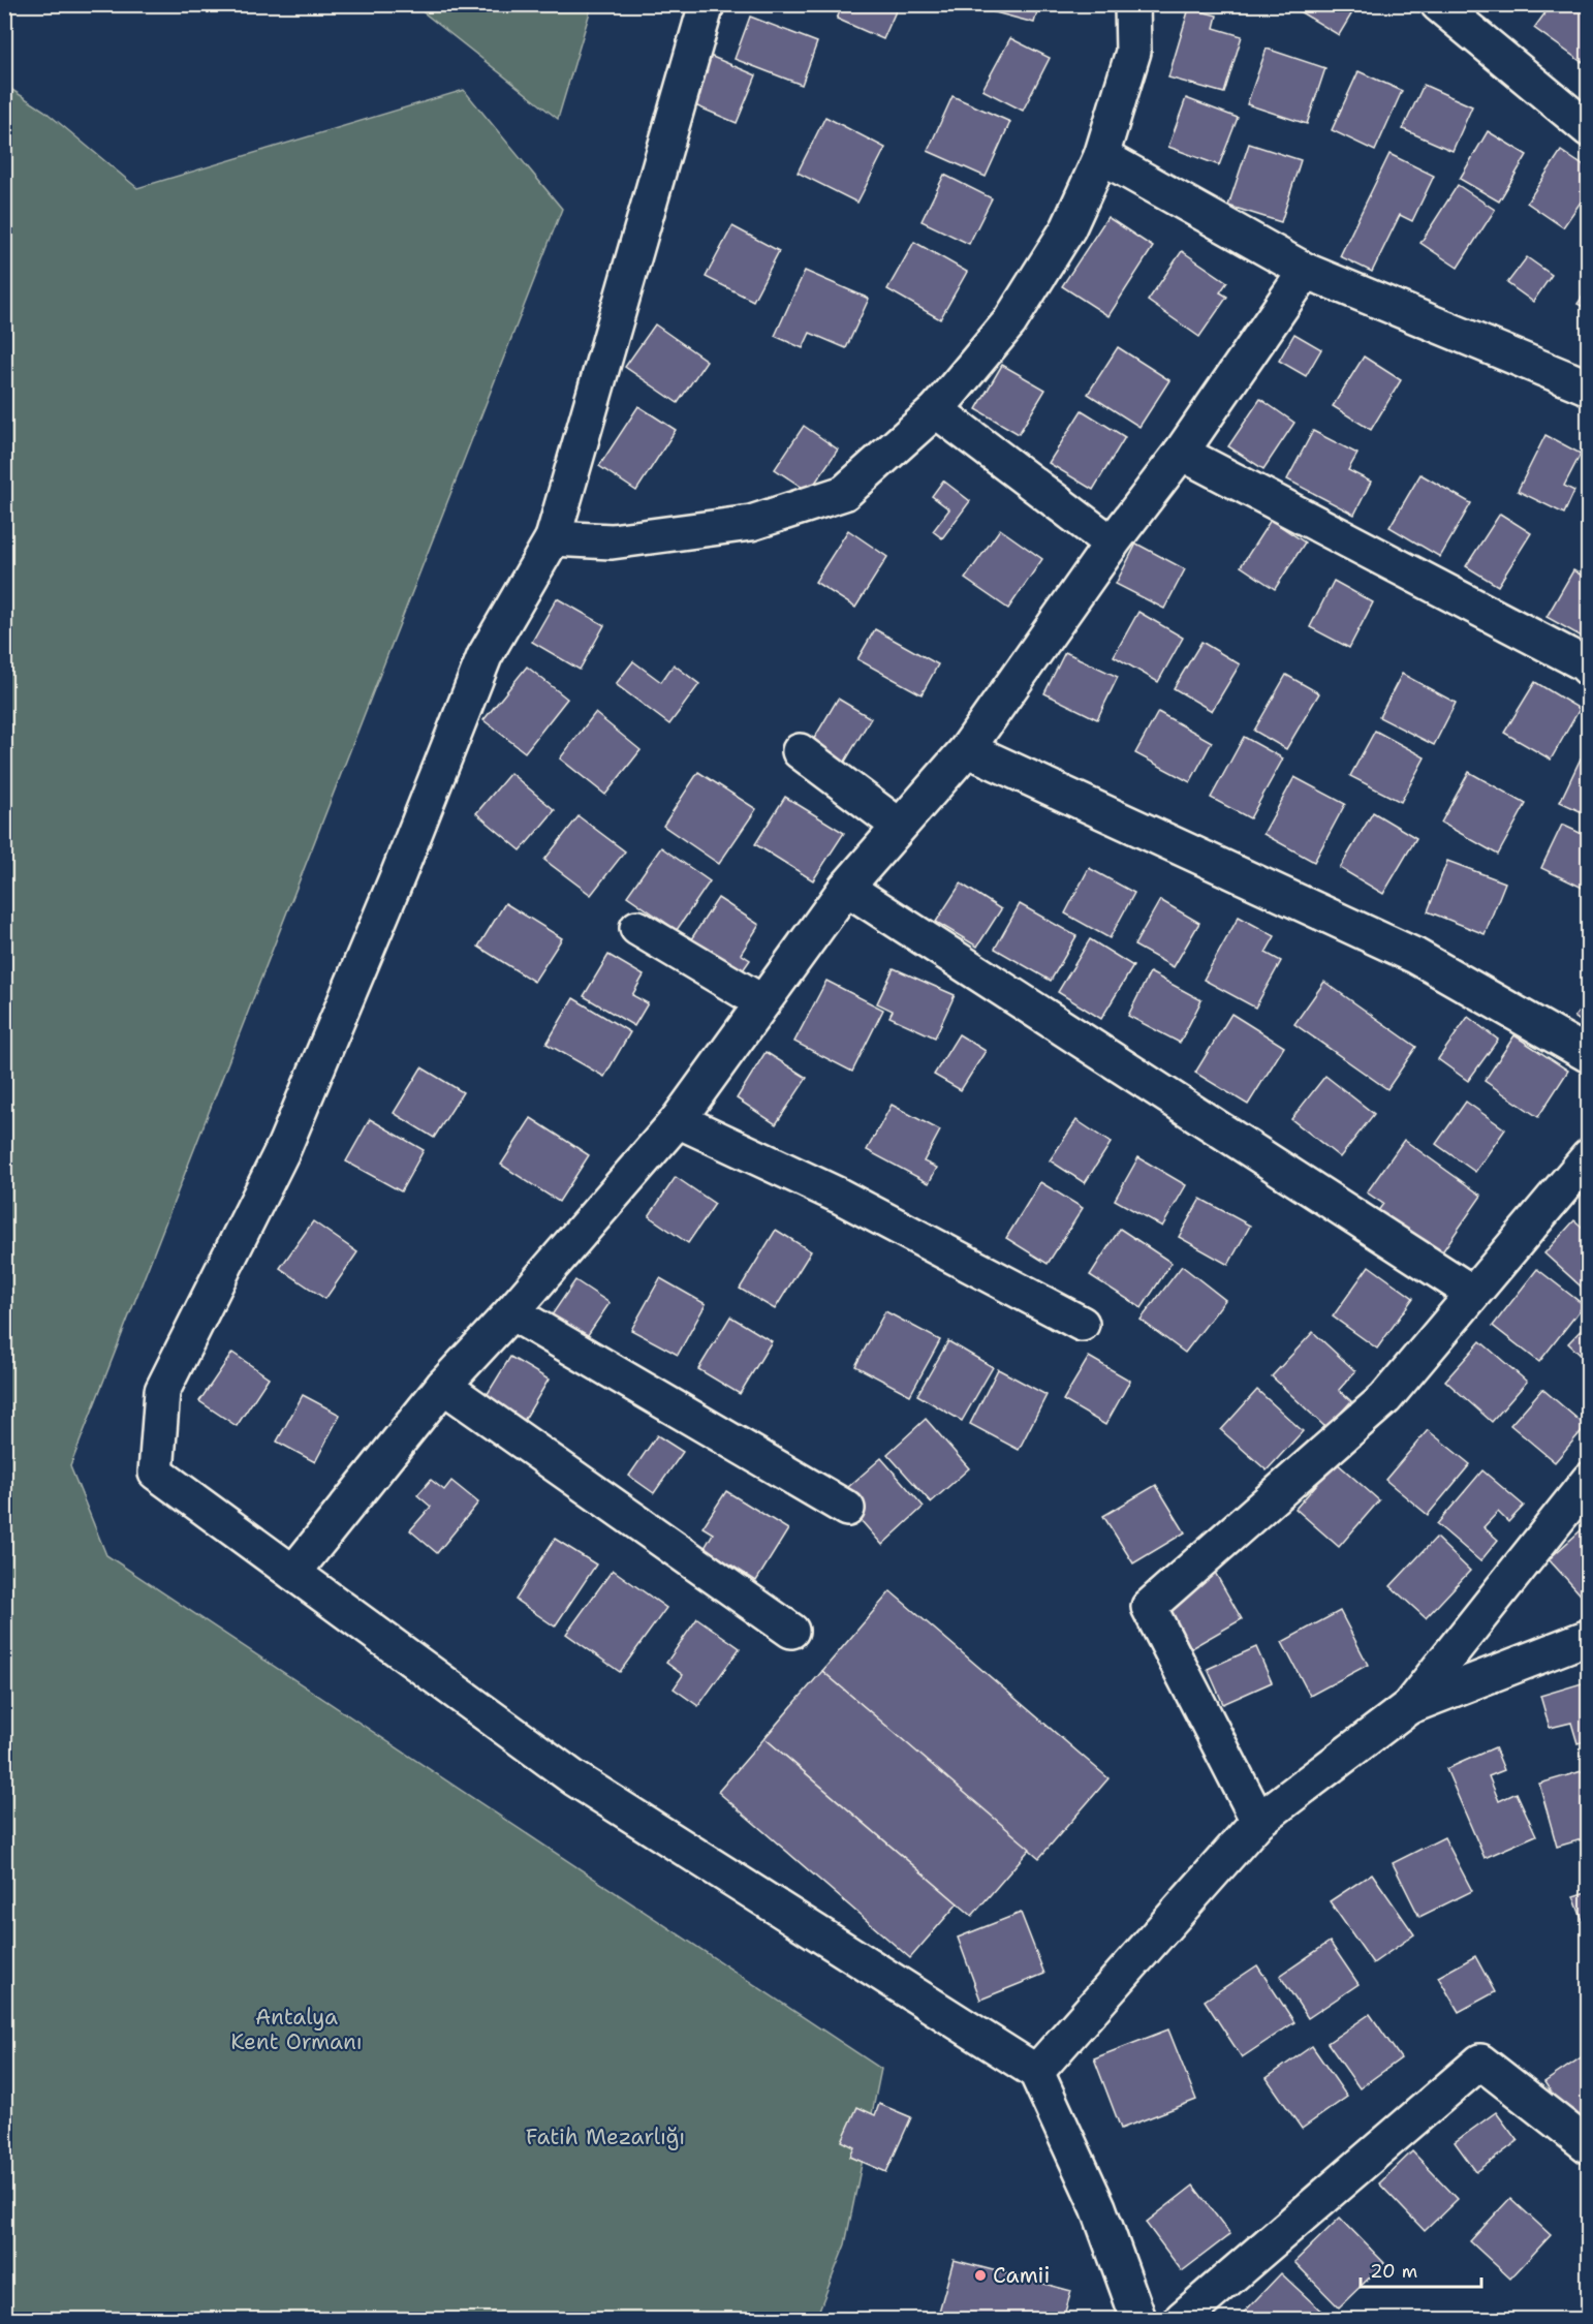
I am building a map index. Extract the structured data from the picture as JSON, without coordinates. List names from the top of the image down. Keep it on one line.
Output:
{"parks":["Antalya Kent Ormanı","Fatih Mezarlığı"],"places":["Camii"],"scale_bar":"20 m"}
